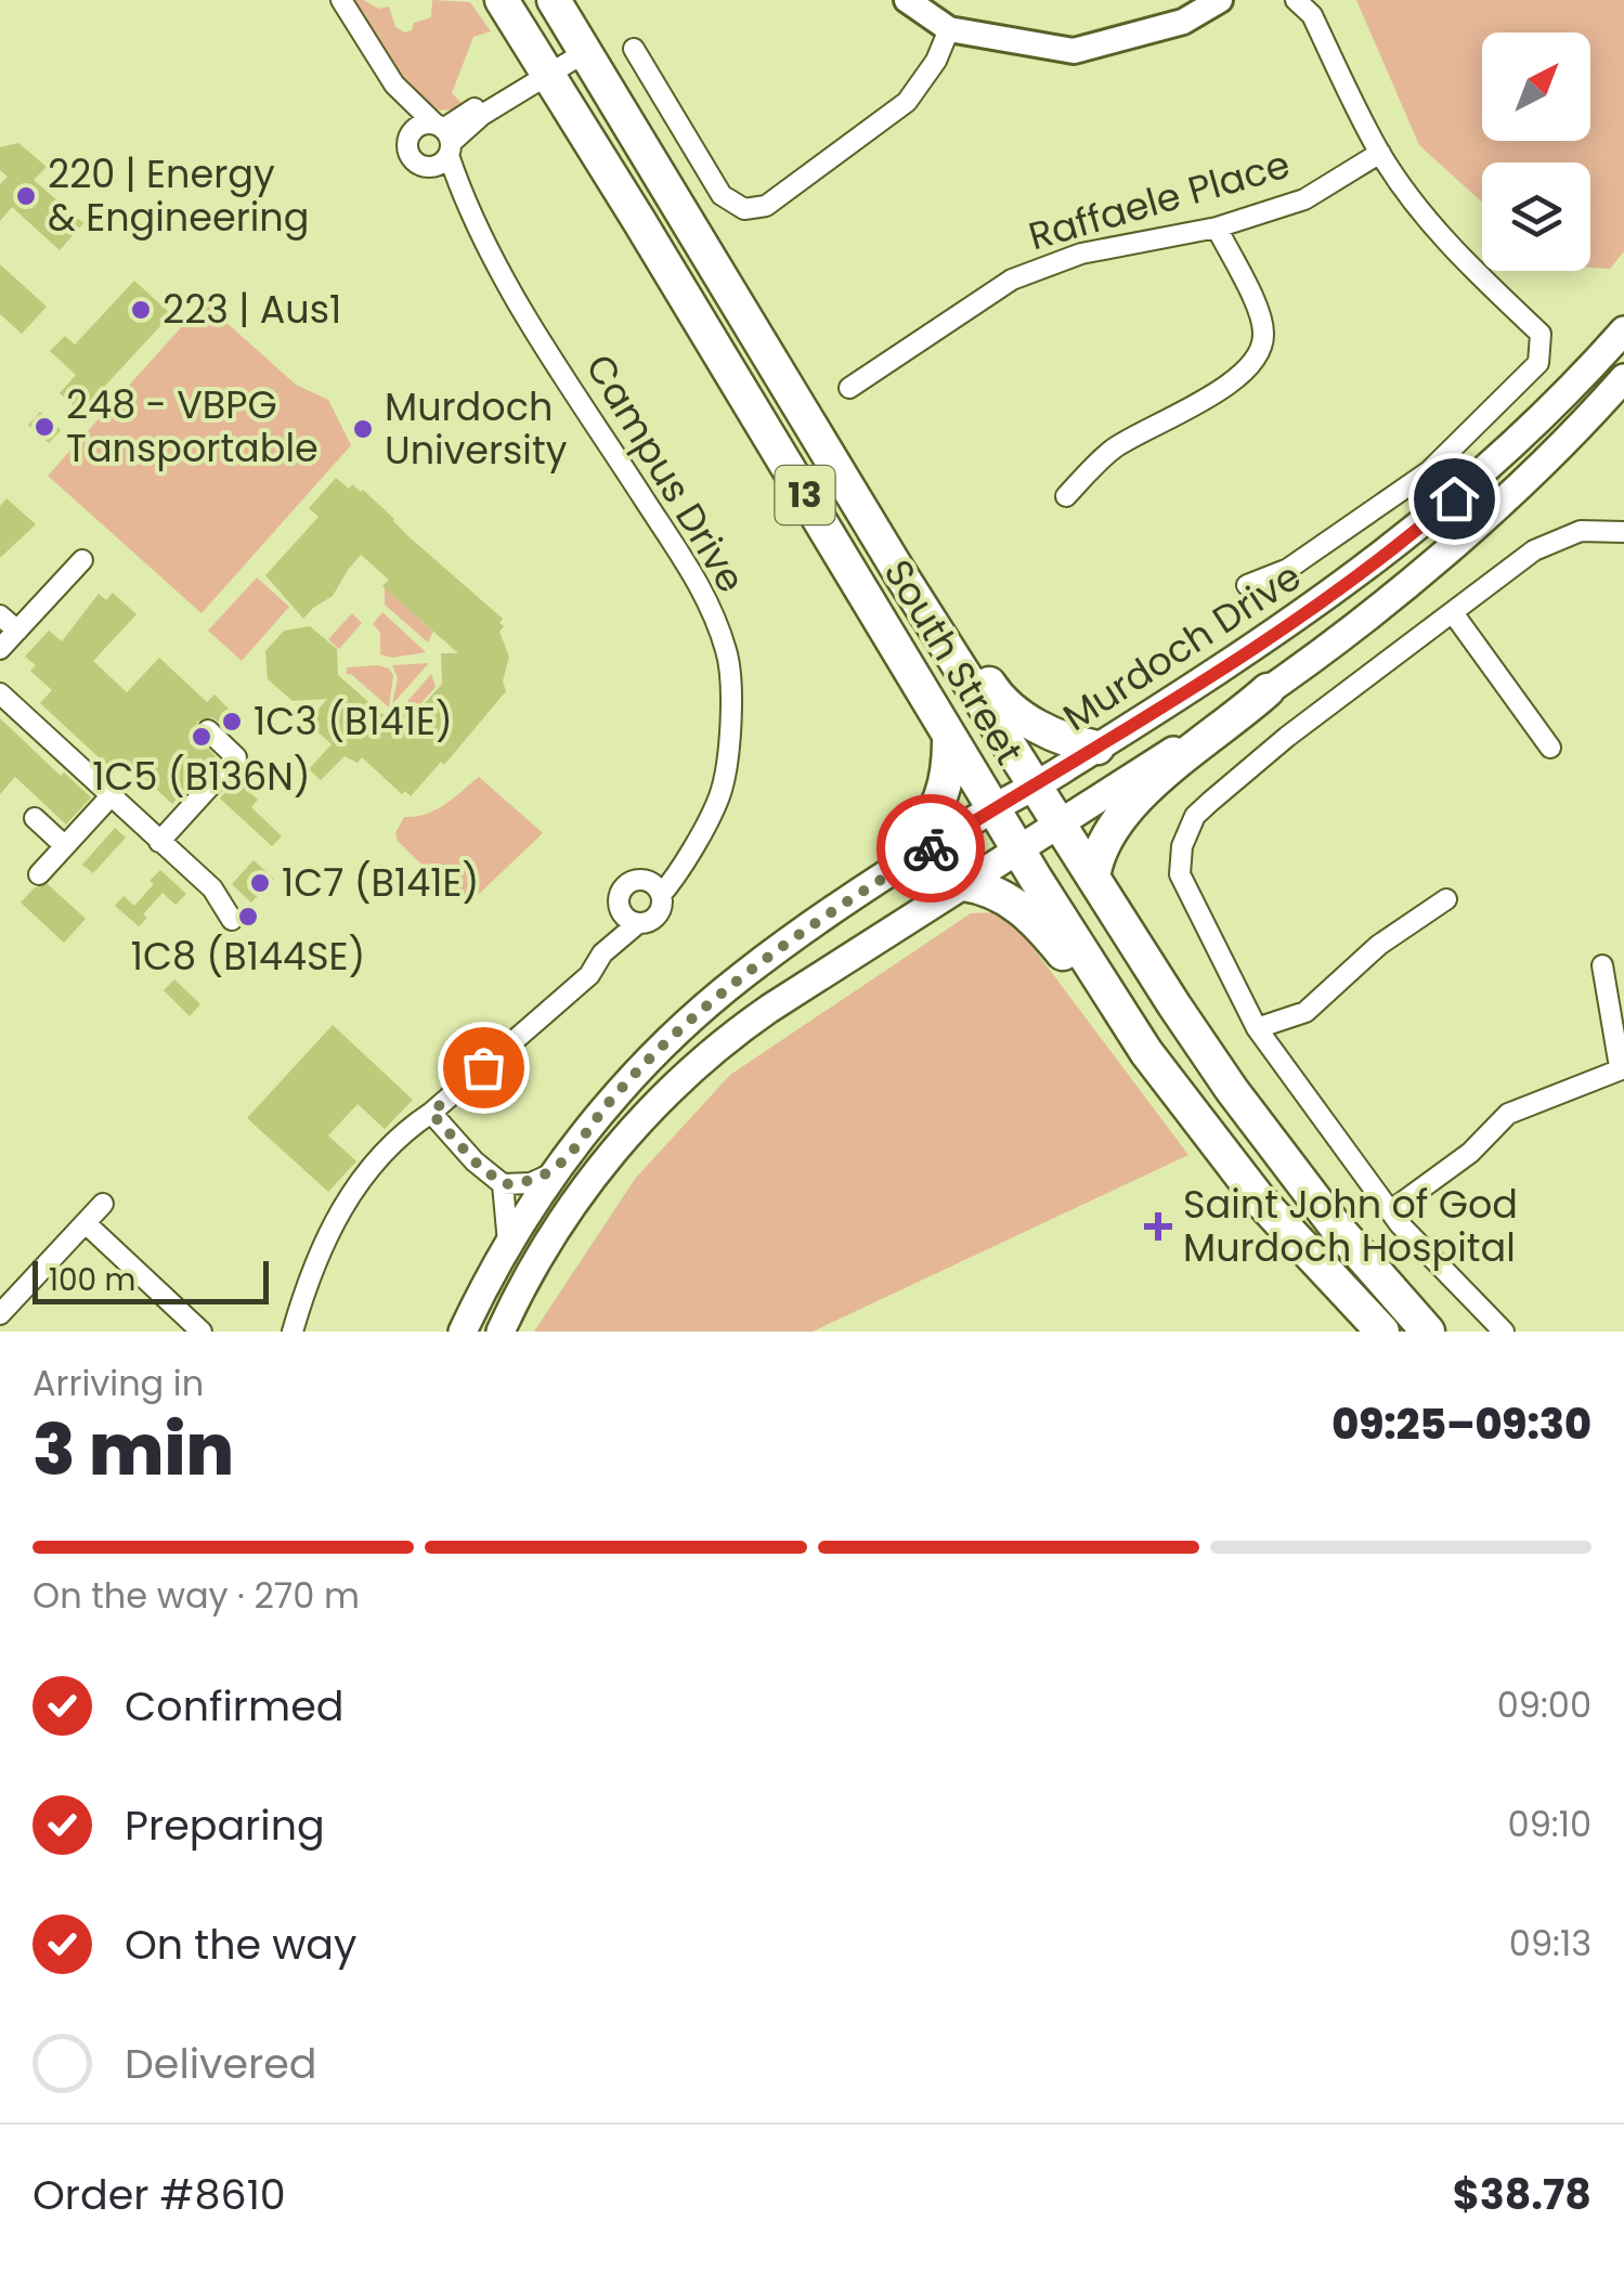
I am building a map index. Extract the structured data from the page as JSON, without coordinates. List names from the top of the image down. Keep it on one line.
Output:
{"streets":{"highway":["13","South Street"],"main road":["Murdoch Drive"],"street":["Raffaele Place","Campus Drive"]},"crossings":[["Murdoch Drive","South Street"]],"places":{"other":["220 | Energy & Engineering","223 | Aus1","248 - VBPG Tansportable","Murdoch University","1C3 (B141E)","1C5 (B136N)","1C7 (B141E)","1C8 (B144SE)"],"health":["Saint John of God Murdoch Hospital"]},"scale_bar":"100 m","north":"top right","page":{"scale":"100 m","heading":["3 min","Arriving in","09:25–09:30"],"panel":["Order #8610","$38.78"],"bar":"On the way · 270 m","list":[["Confirmed","09:00"],["Preparing","09:10"],["On the way","09:13"],"Delivered"]}}
